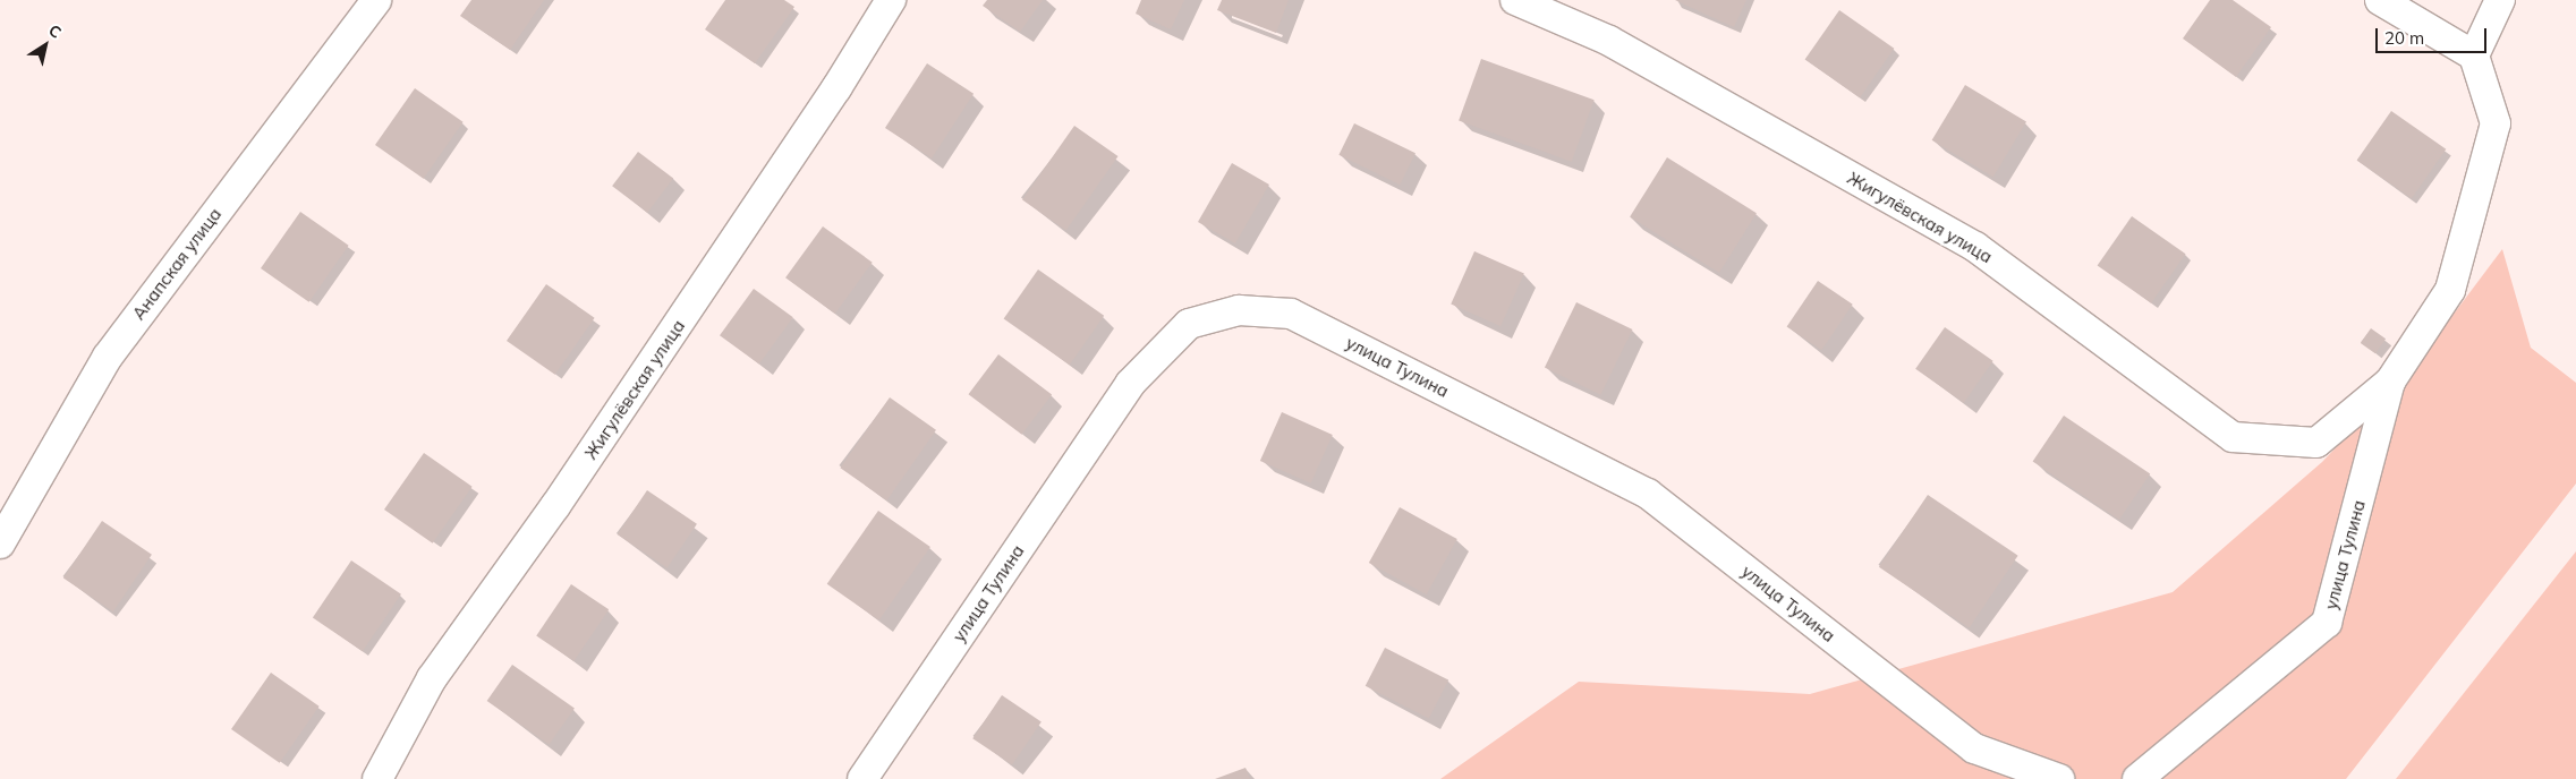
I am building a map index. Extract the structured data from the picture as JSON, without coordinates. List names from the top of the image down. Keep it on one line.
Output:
{"streets":{"street":["Жигулёвская улица","Анапская улица","улица Тулина"]},"crossings":[["Жигулёвская улица","улица Тулина"]],"scale_bar":"20 m","north":"top right"}
